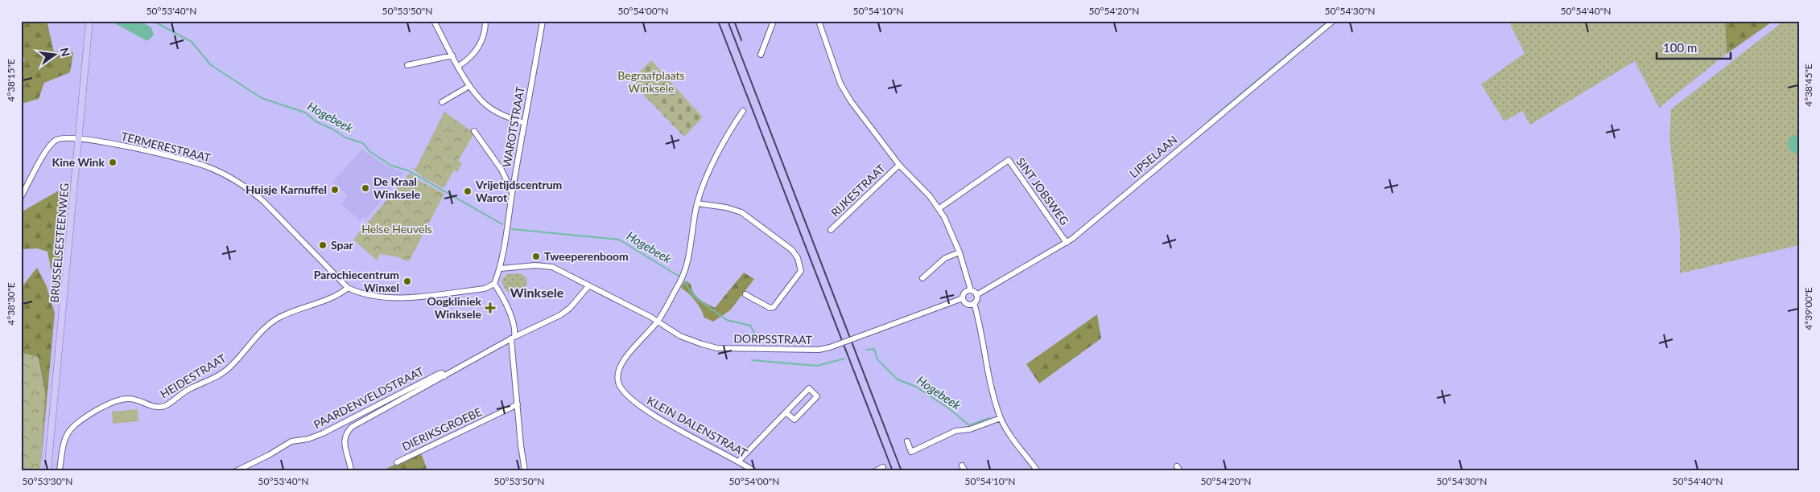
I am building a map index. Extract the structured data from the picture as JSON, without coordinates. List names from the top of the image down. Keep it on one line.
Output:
{"streets":{"main road":["BRUSSELSESTEENWEG"],"street":["WAROTSTRAAT","TERMERESTRAAT","LIPSELAAN","RIJKESTRAAT","SINT JOBSWEG","DORPSSTRAAT","HEIDESTRAAT","PAARDENVELDSTRAAT","KLEIN DALENSTRAAT","DIERIKSGROEBE"]},"crossings":[["WAROTSTRAAT","DORPSSTRAAT"],["TERMERESTRAAT","BRUSSELSESTEENWEG"],["TERMERESTRAAT","HEIDESTRAAT"],["LIPSELAAN","SINT JOBSWEG"],["LIPSELAAN","DORPSSTRAAT"],["DORPSSTRAAT","KLEIN DALENSTRAAT"]],"districts":["Winksele"],"water":["Hogebeek"],"parks":["Begraafplaats Winksele","Helse Heuvels"],"places":{"other":["Kine Wink","De Kraal Winksele","Huisje Karnuffel","Vrijetijdscentrum Warot","Spar","Tweeperenboom","Parochiecentrum Winxel"],"health":["Oogkliniek Winksele"]},"scale_bar":"100 m","north":"right","coordinates":["50°53'40\"N","50°53'50\"N","50°54'00\"N","50°54'10\"N","50°54'20\"N","50°54'30\"N","50°54'40\"N","4°38'15\"E","4°38'45\"E","4°38'30\"E","4°39'00\"E","50°53'30\"N"]}
